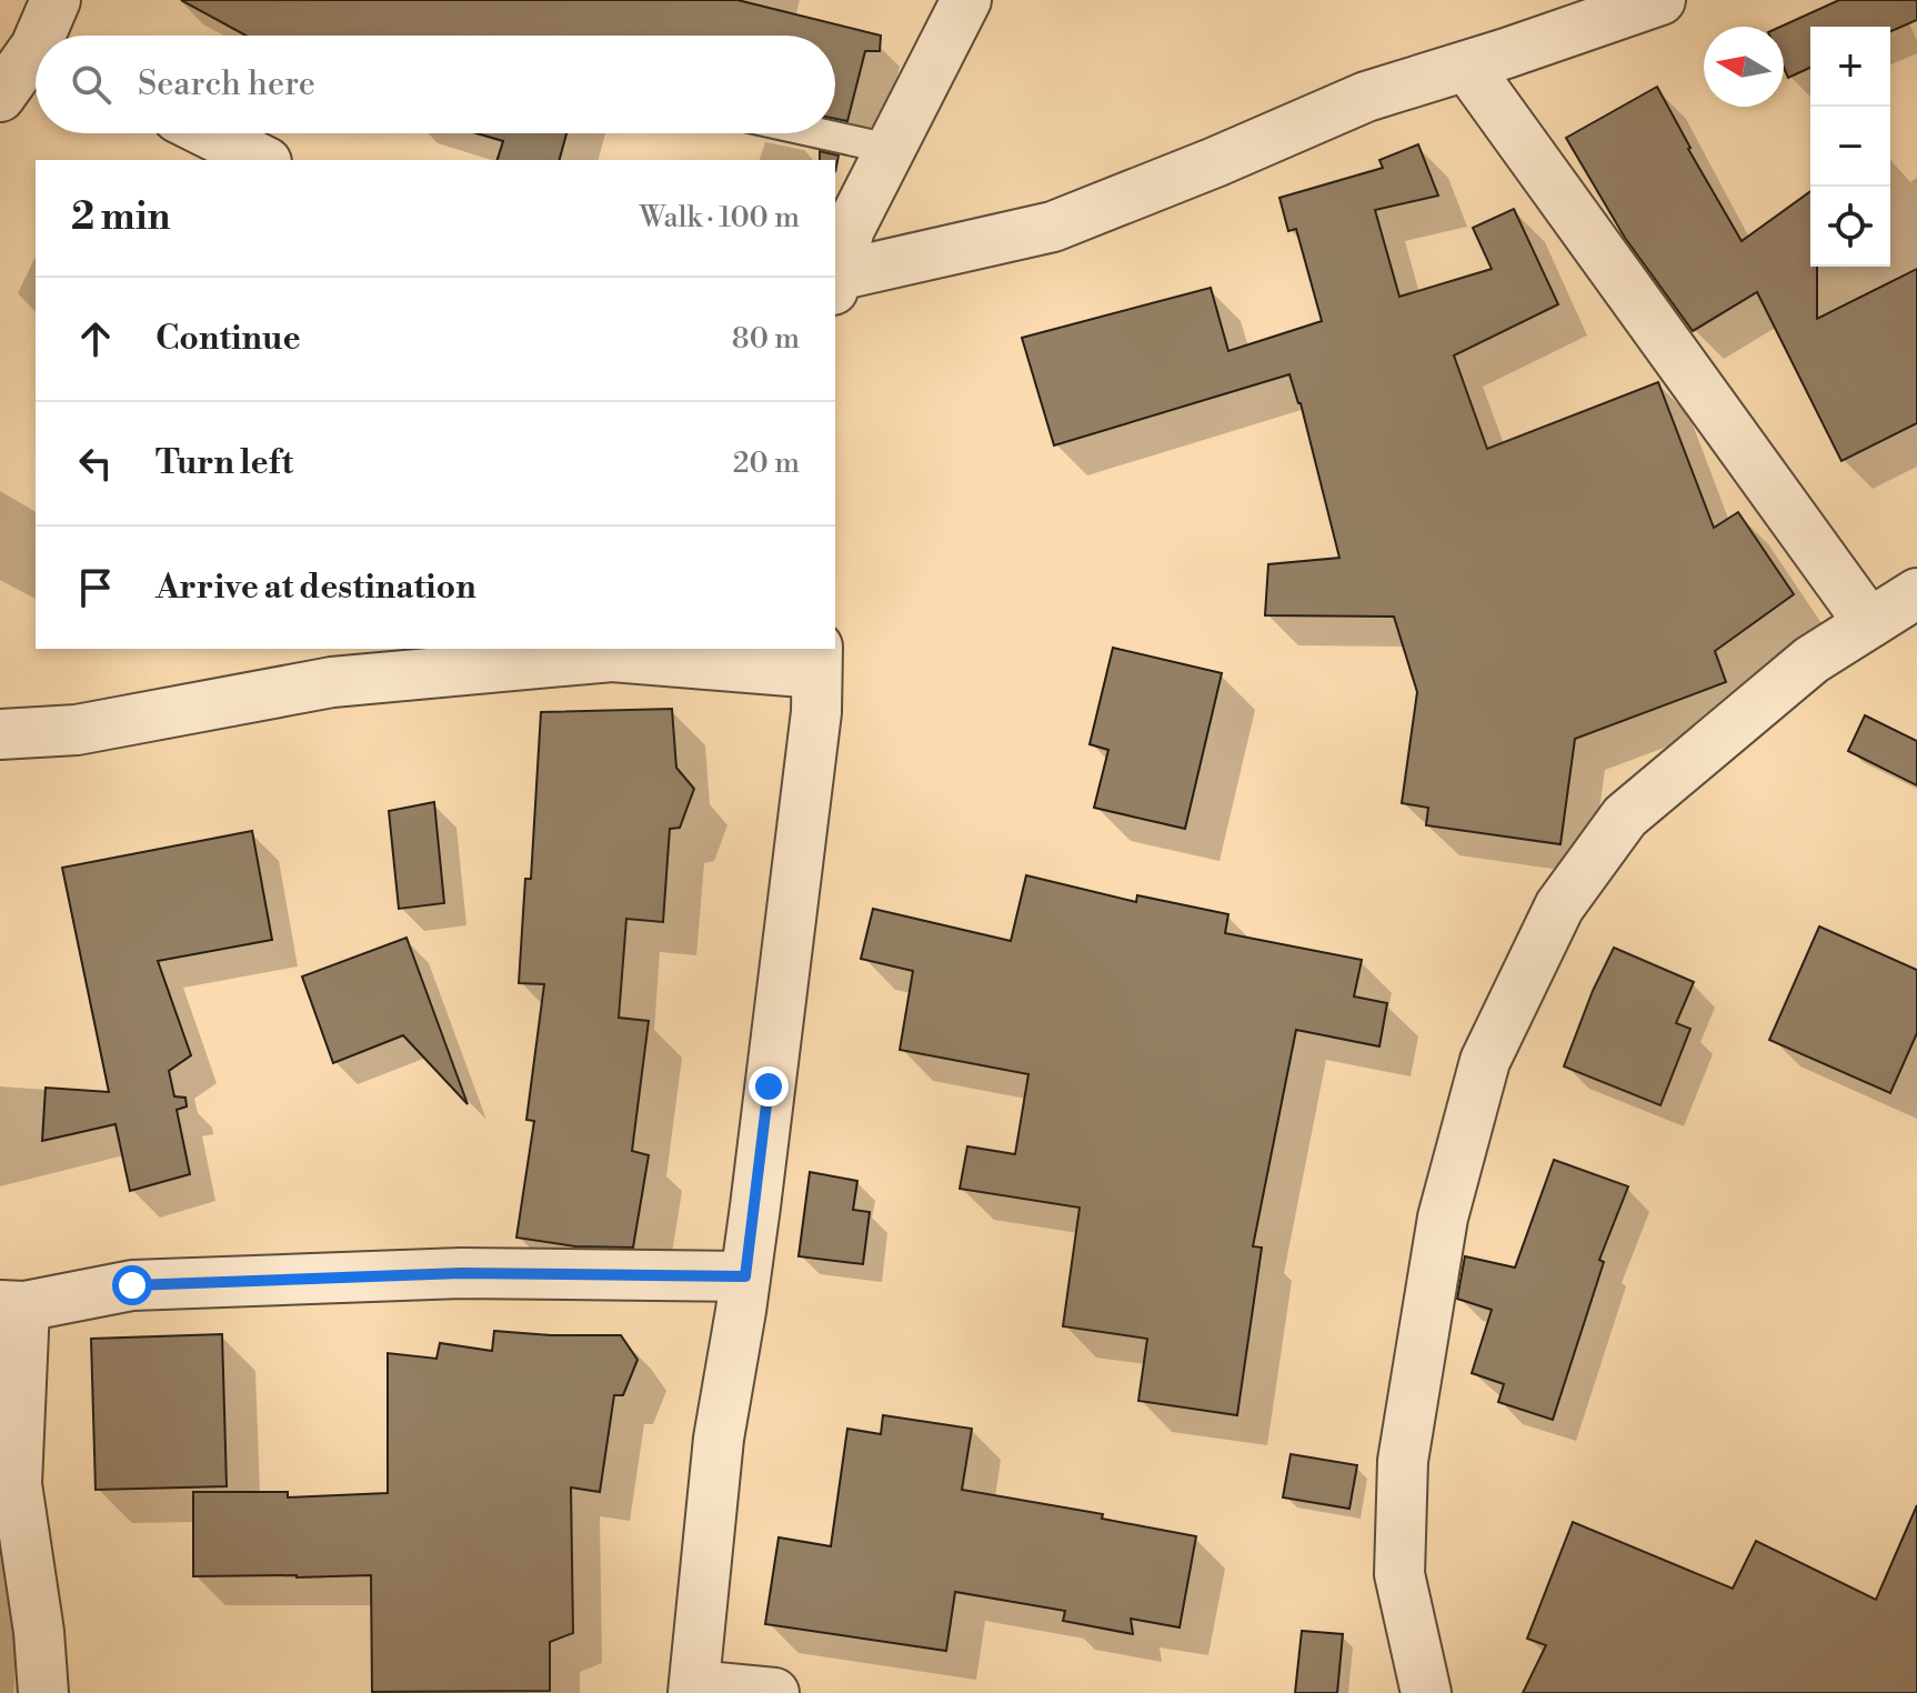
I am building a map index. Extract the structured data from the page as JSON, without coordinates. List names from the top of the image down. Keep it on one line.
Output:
{"north":"left","page":{"map_buttons":["+","−"],"search":"Search here","heading":["2 min","Walk · 100 m"],"list":[["Continue","80 m"],["Turn left","20 m"],"Arrive at destination"]}}
